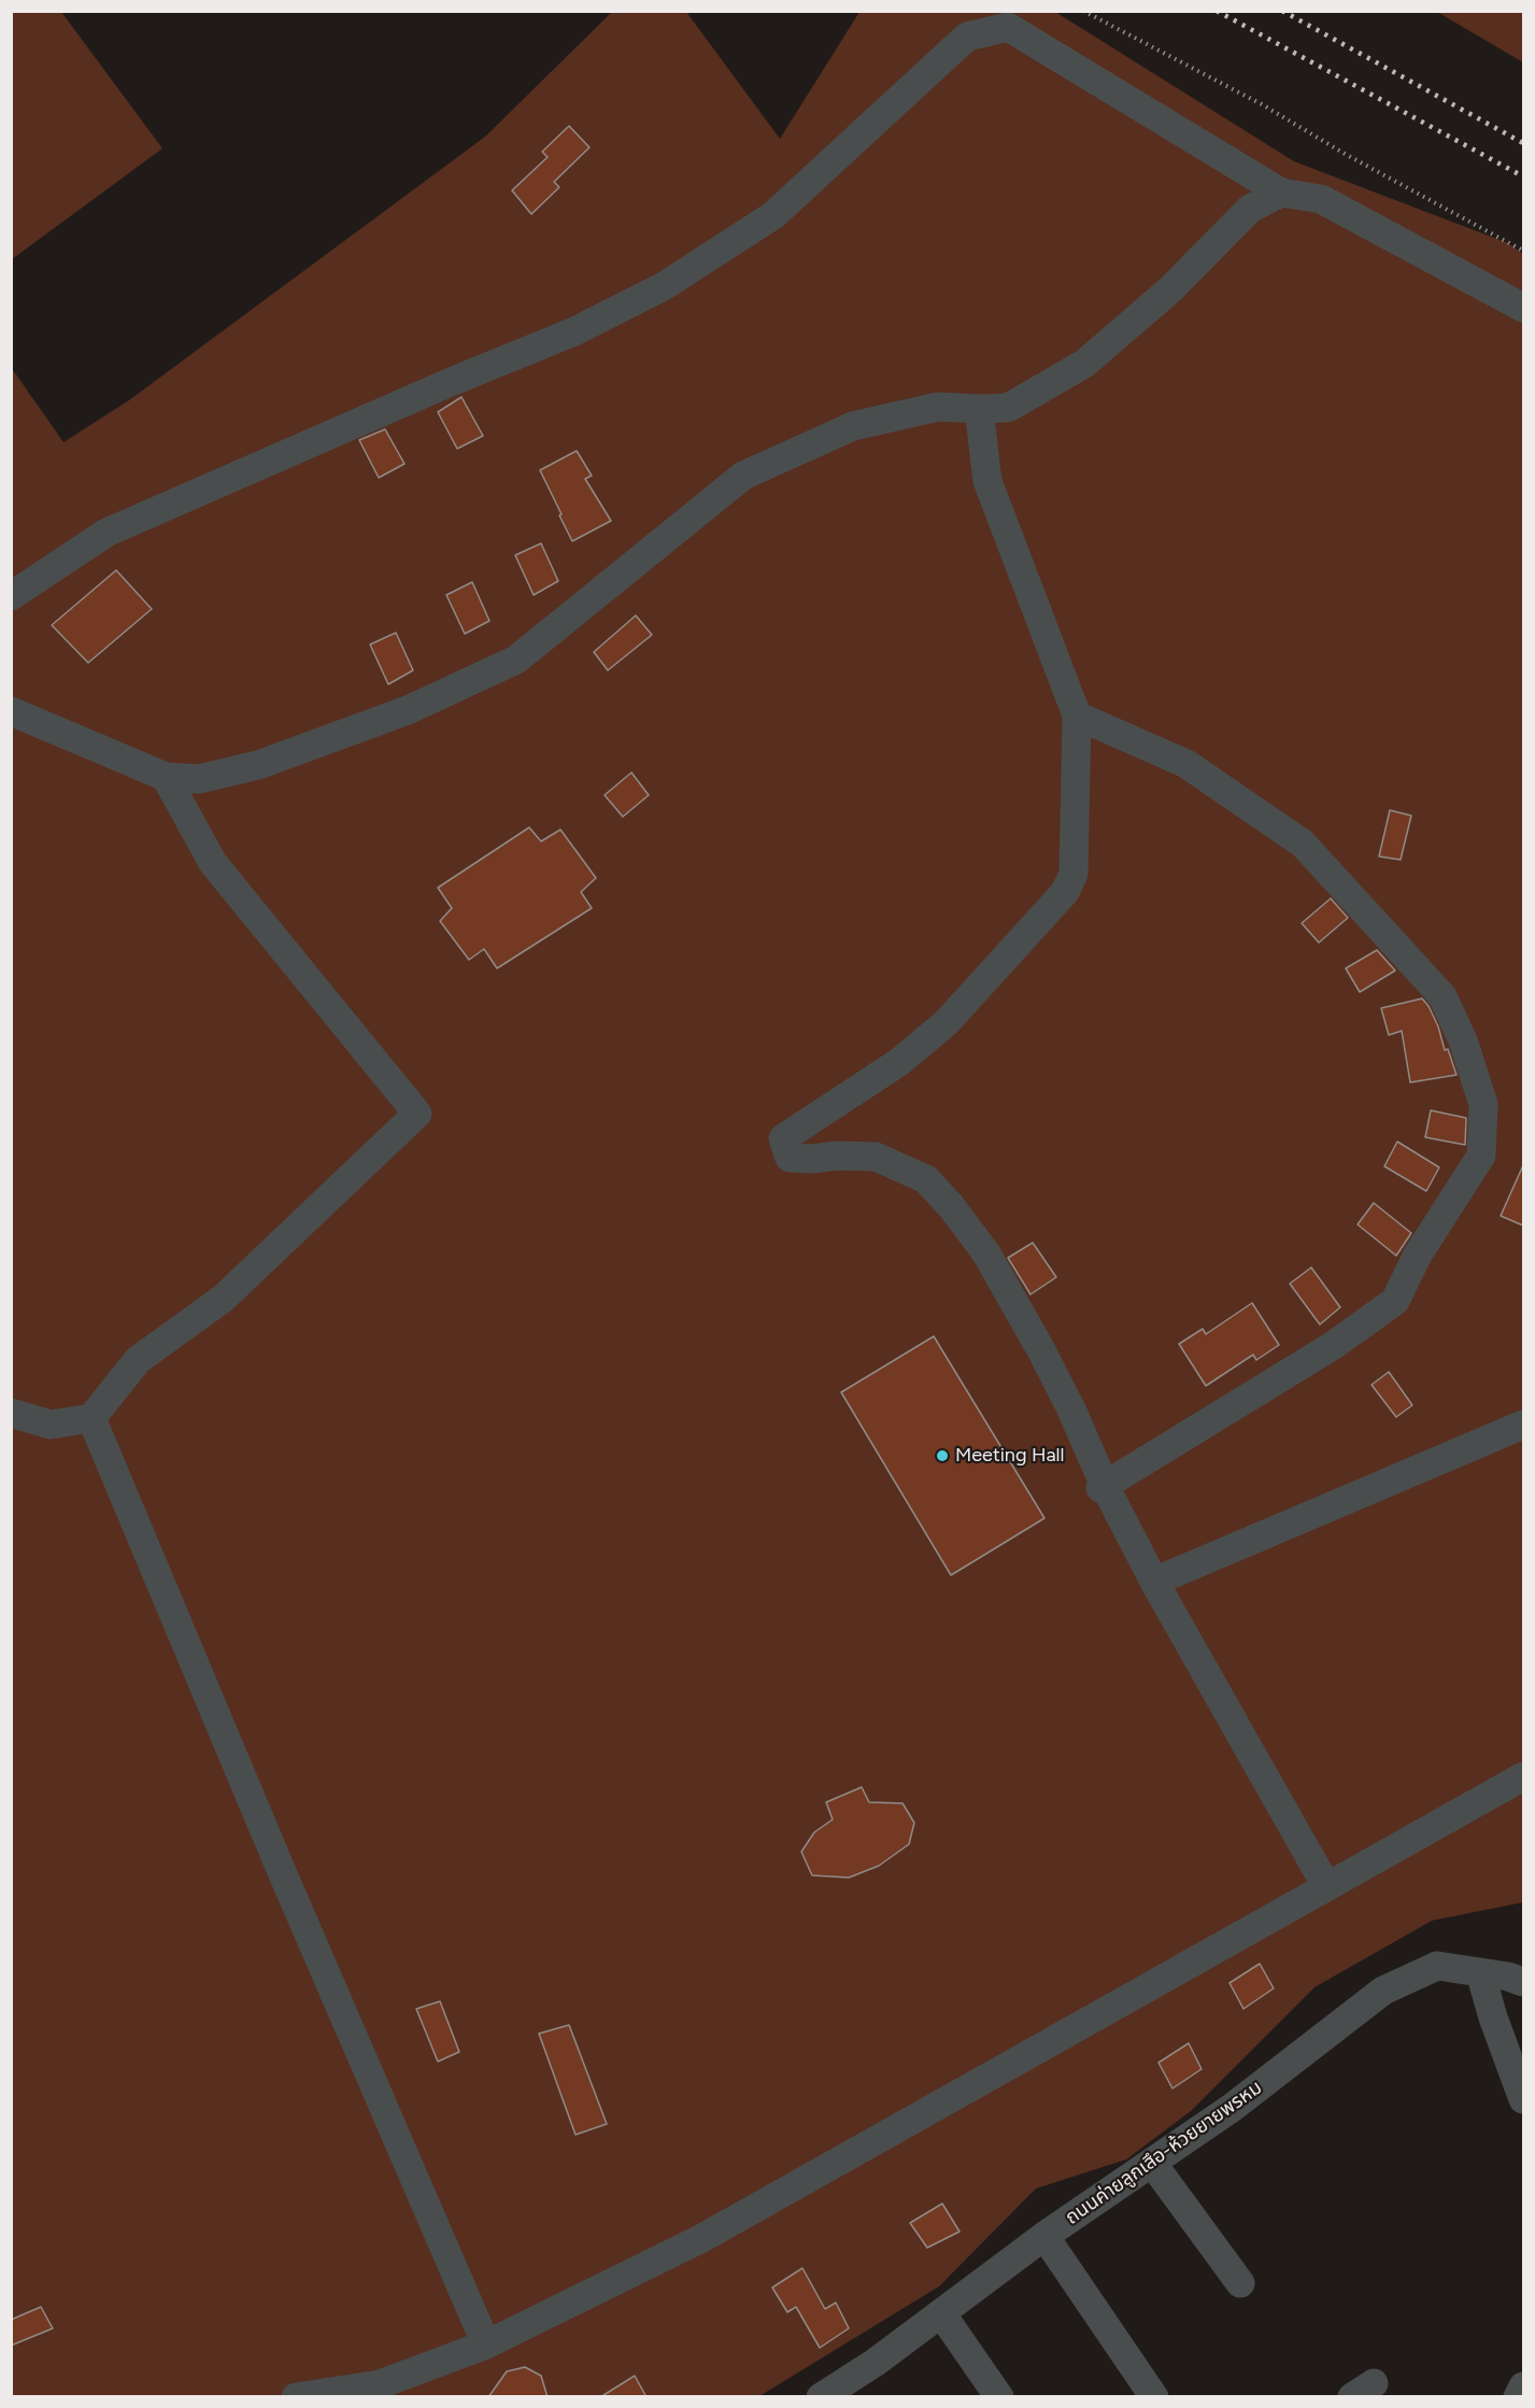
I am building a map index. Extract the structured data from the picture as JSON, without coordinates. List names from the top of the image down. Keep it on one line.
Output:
{"streets":{"street":["ถนนค่ายลูกเสึอ-ห้วยยายพรหม"]},"places":["Meeting Hall"]}
